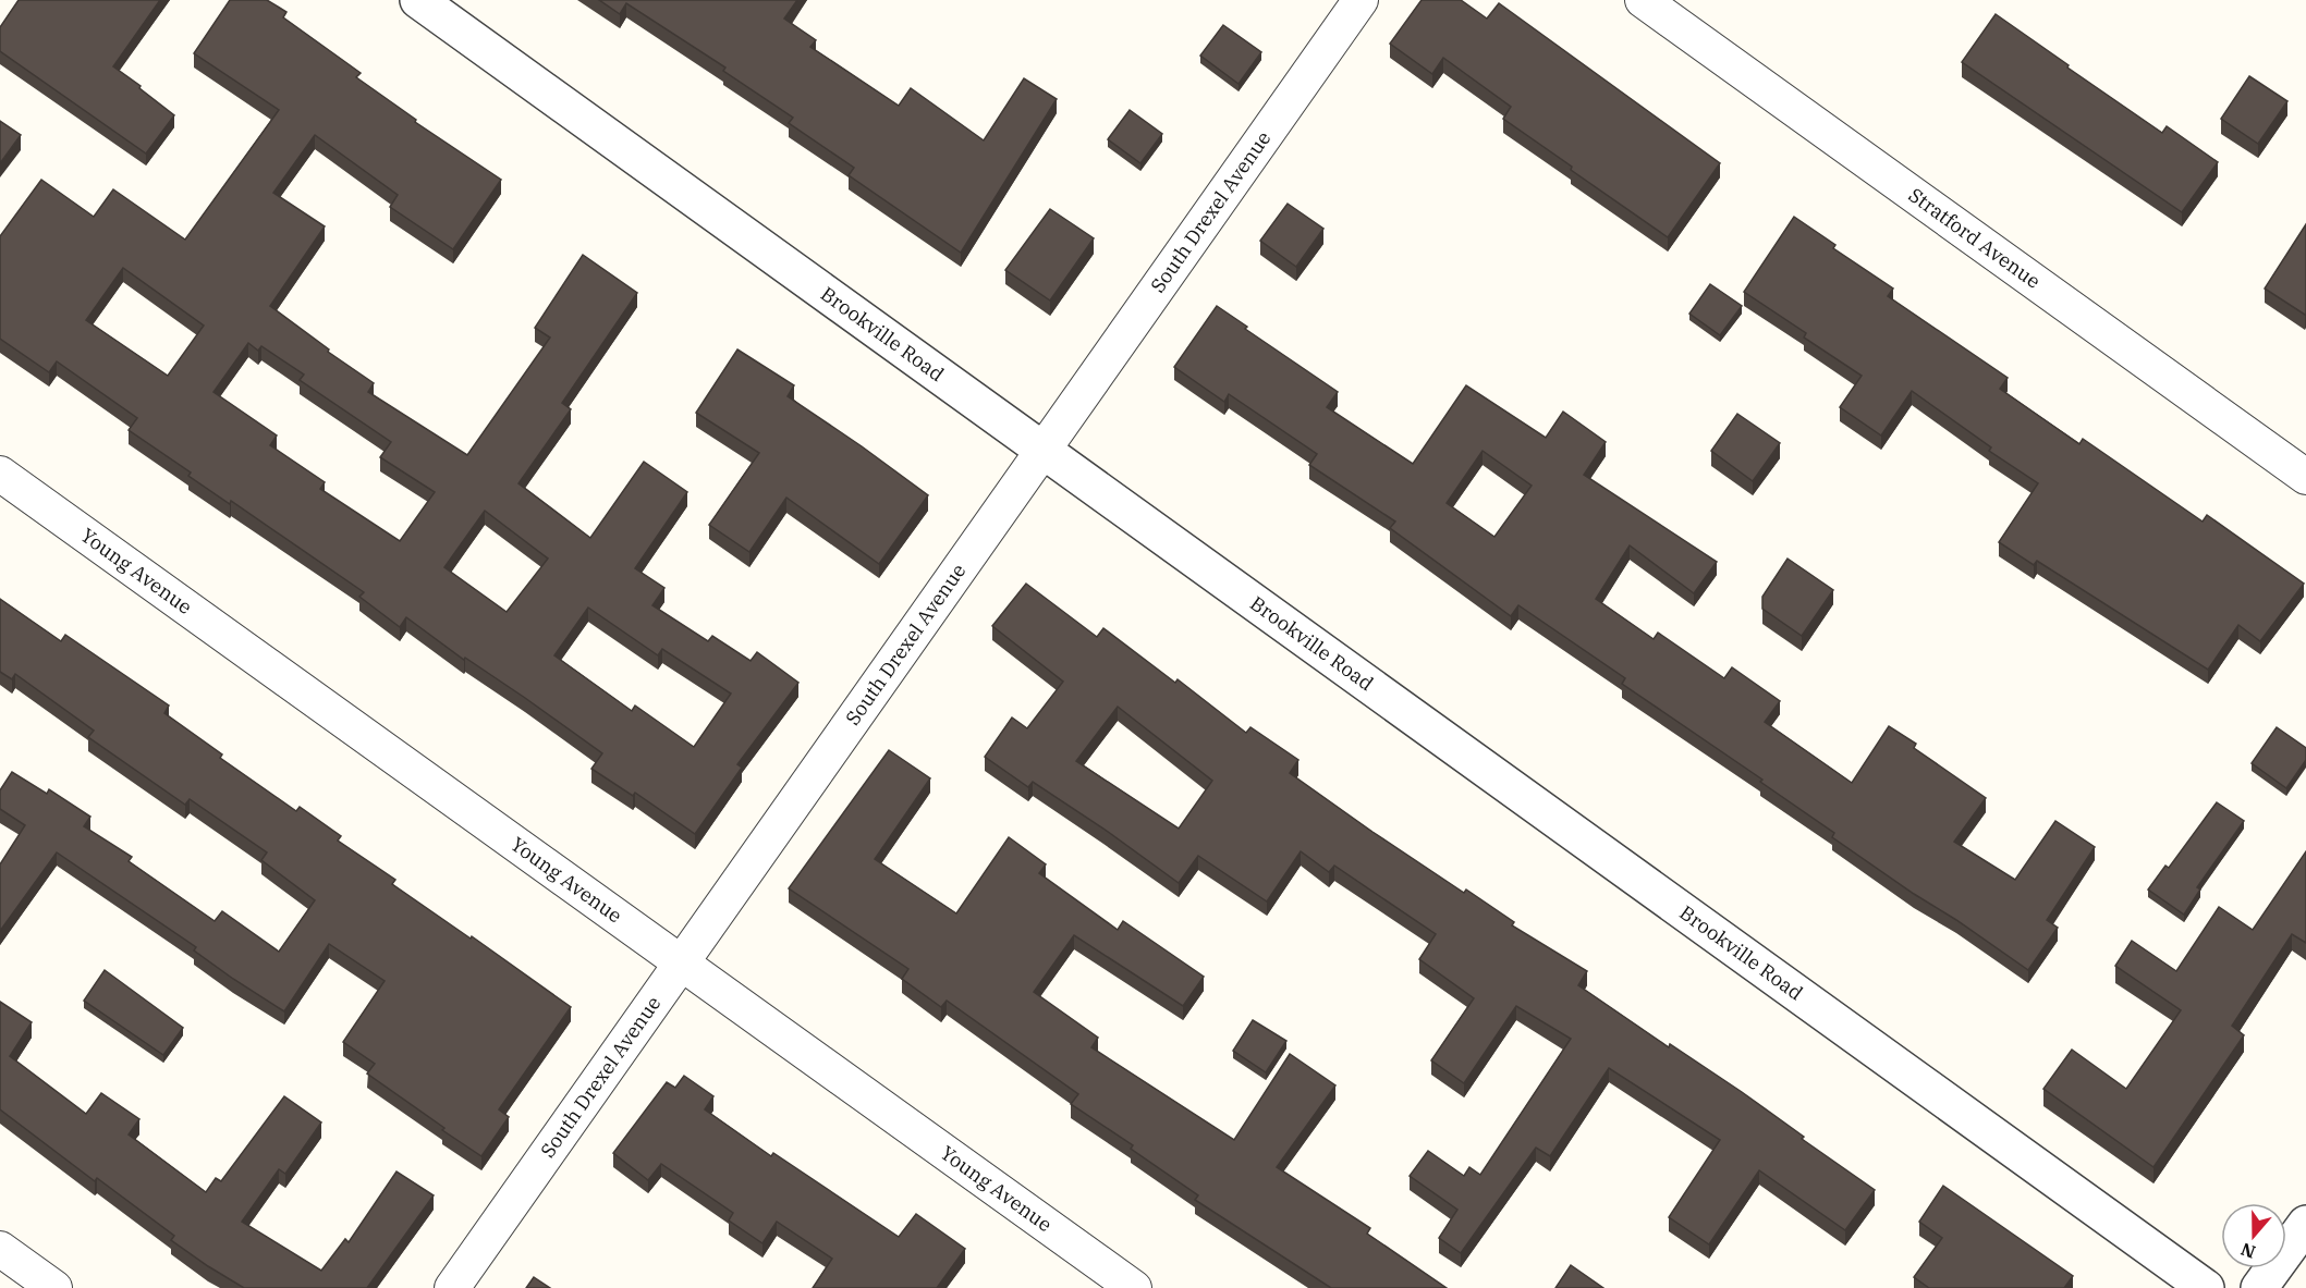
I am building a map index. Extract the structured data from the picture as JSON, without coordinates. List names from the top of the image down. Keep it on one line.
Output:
{"streets":{"street":["South Drexel Avenue","Stratford Avenue","Brookville Road","Young Avenue"]},"crossings":[["South Drexel Avenue","Brookville Road"],["South Drexel Avenue","Young Avenue"]],"north":"bottom"}
